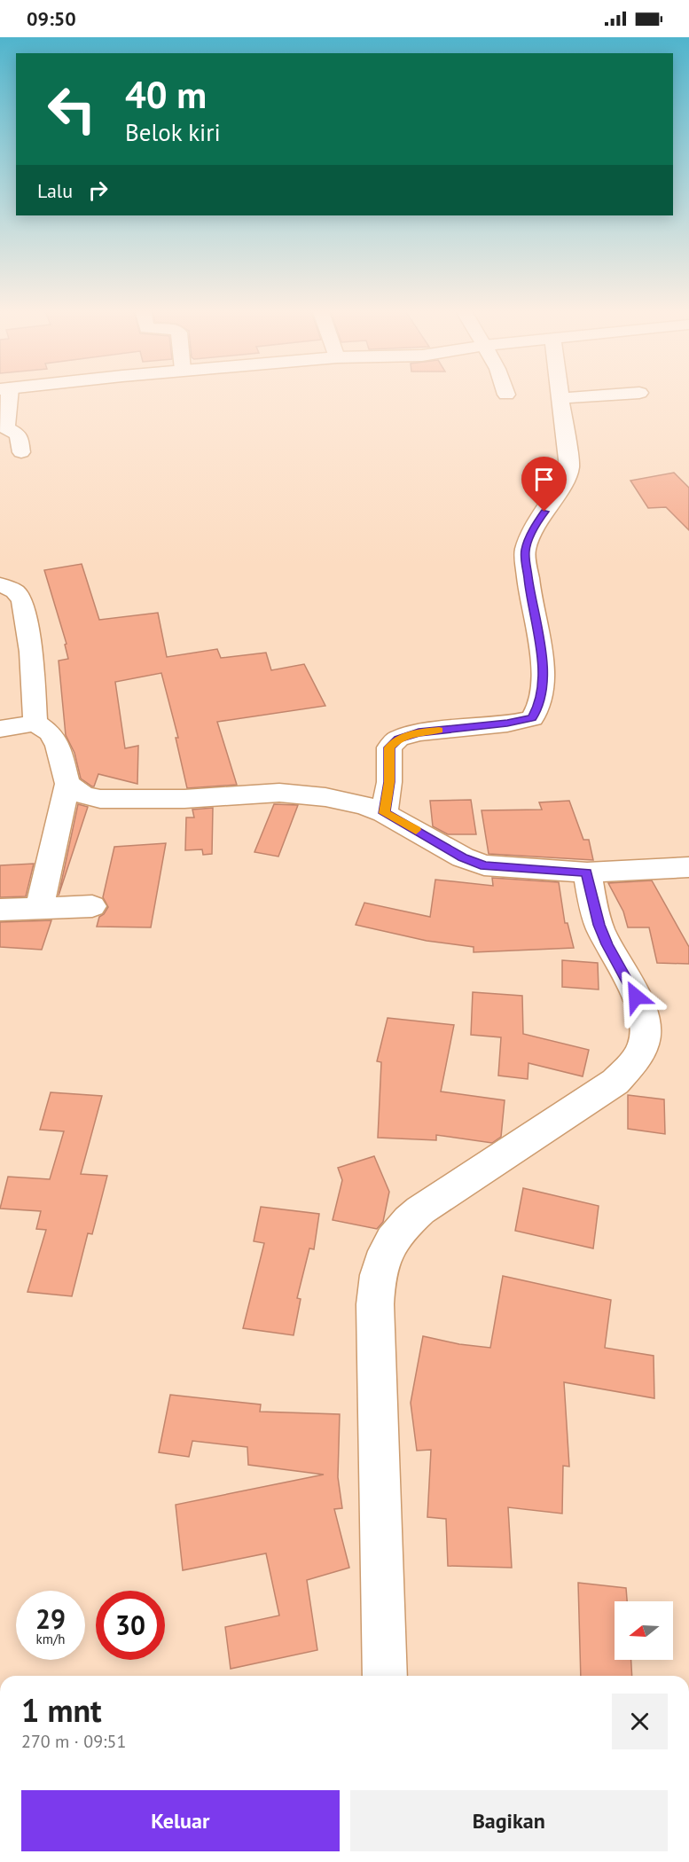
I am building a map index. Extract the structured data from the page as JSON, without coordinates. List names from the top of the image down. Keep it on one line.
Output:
{"north":"left","page":{"status":"09:50","turn":["40 m","Belok kiri"],"then":"Lalu","speed":"29 km/h","limit":"30","heading":["1 mnt","270 m · 09:51"],"buttons":["Keluar","Bagikan"]}}
